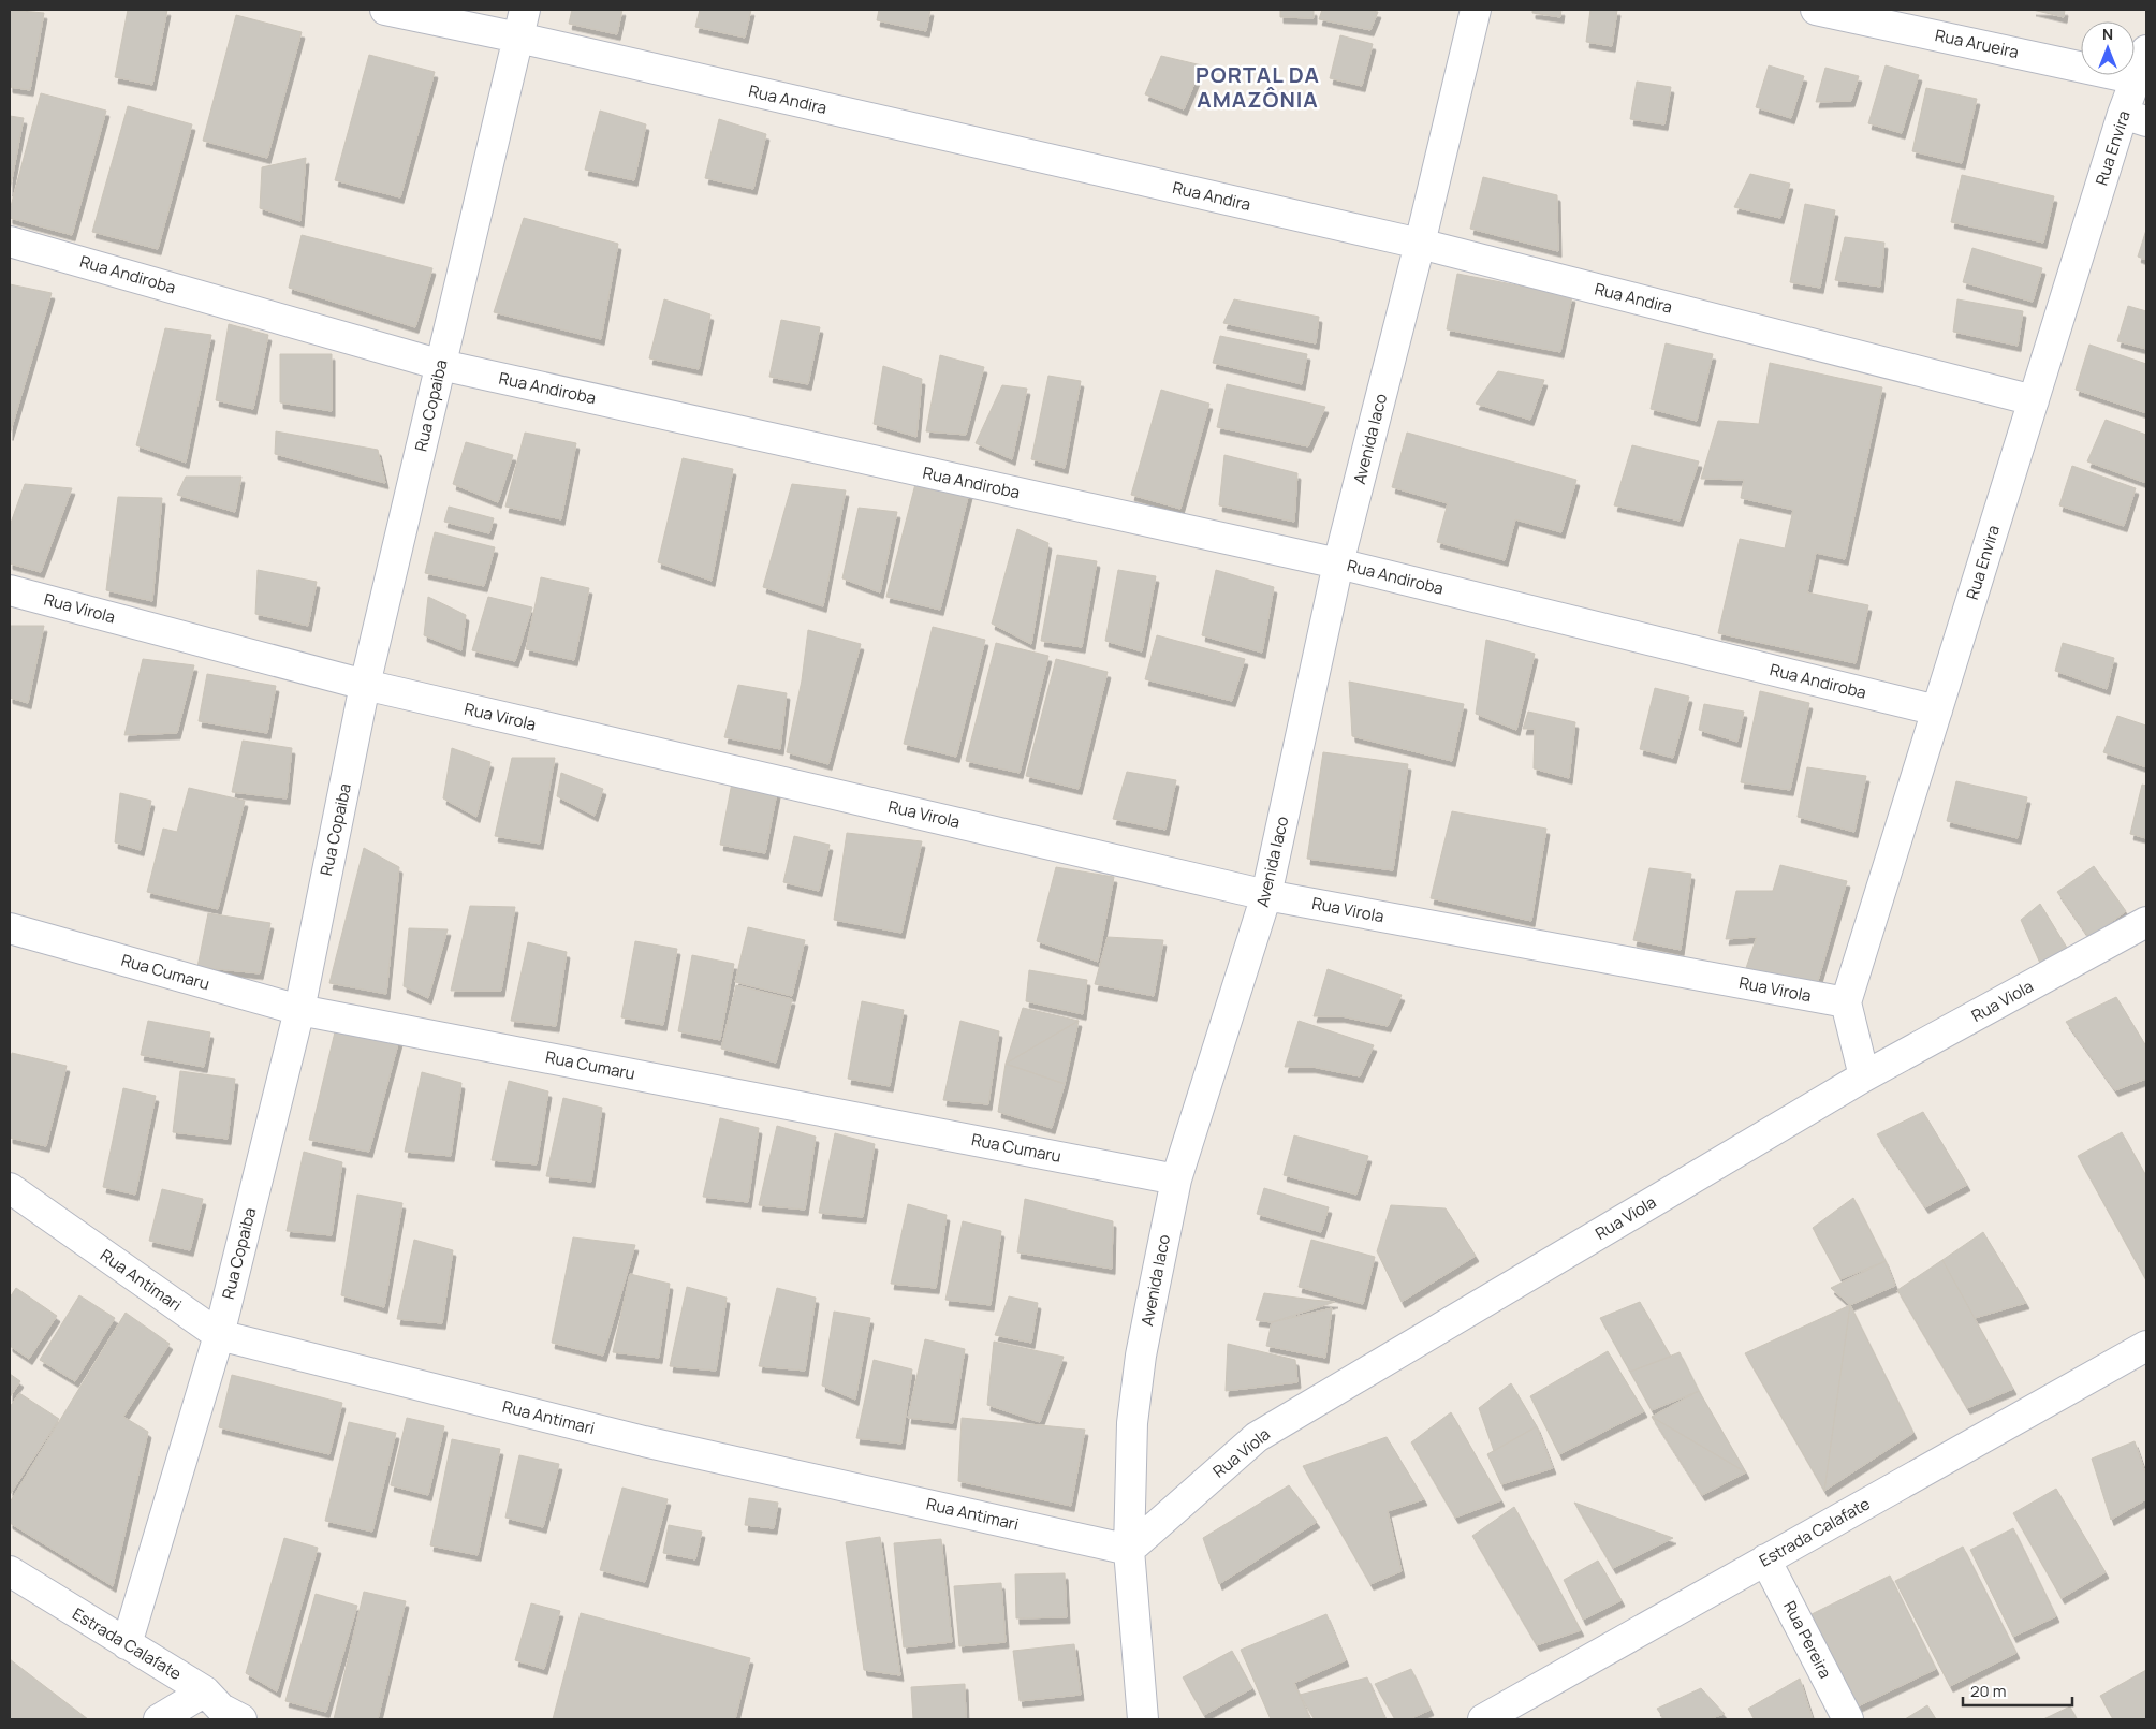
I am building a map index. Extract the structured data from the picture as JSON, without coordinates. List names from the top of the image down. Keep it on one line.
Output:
{"streets":{"street":["Rua Arueira","Rua Andira","Rua Envira","Rua Andiroba","Rua Copaiba","Avenida Iaco","Rua Virola","Rua Cumaru","Rua Viola","Rua Antimari","Estrada Calafate","Rua Pereira"]},"crossings":[["Rua Arueira","Rua Envira"],["Rua Andira","Rua Envira"],["Rua Andira","Rua Copaiba"],["Rua Andira","Avenida Iaco"],["Rua Envira","Rua Andiroba"],["Rua Envira","Rua Virola"],["Rua Andiroba","Rua Copaiba"],["Rua Andiroba","Avenida Iaco"],["Rua Copaiba","Rua Virola"],["Rua Copaiba","Rua Cumaru"],["Rua Copaiba","Rua Antimari"],["Rua Copaiba","Estrada Calafate"],["Avenida Iaco","Rua Virola"],["Avenida Iaco","Rua Cumaru"],["Avenida Iaco","Rua Viola"],["Avenida Iaco","Rua Antimari"],["Rua Viola","Rua Antimari"],["Estrada Calafate","Rua Pereira"]],"districts":["PORTAL DA AMAZÔNIA"],"scale_bar":"20 m","north":"top"}
